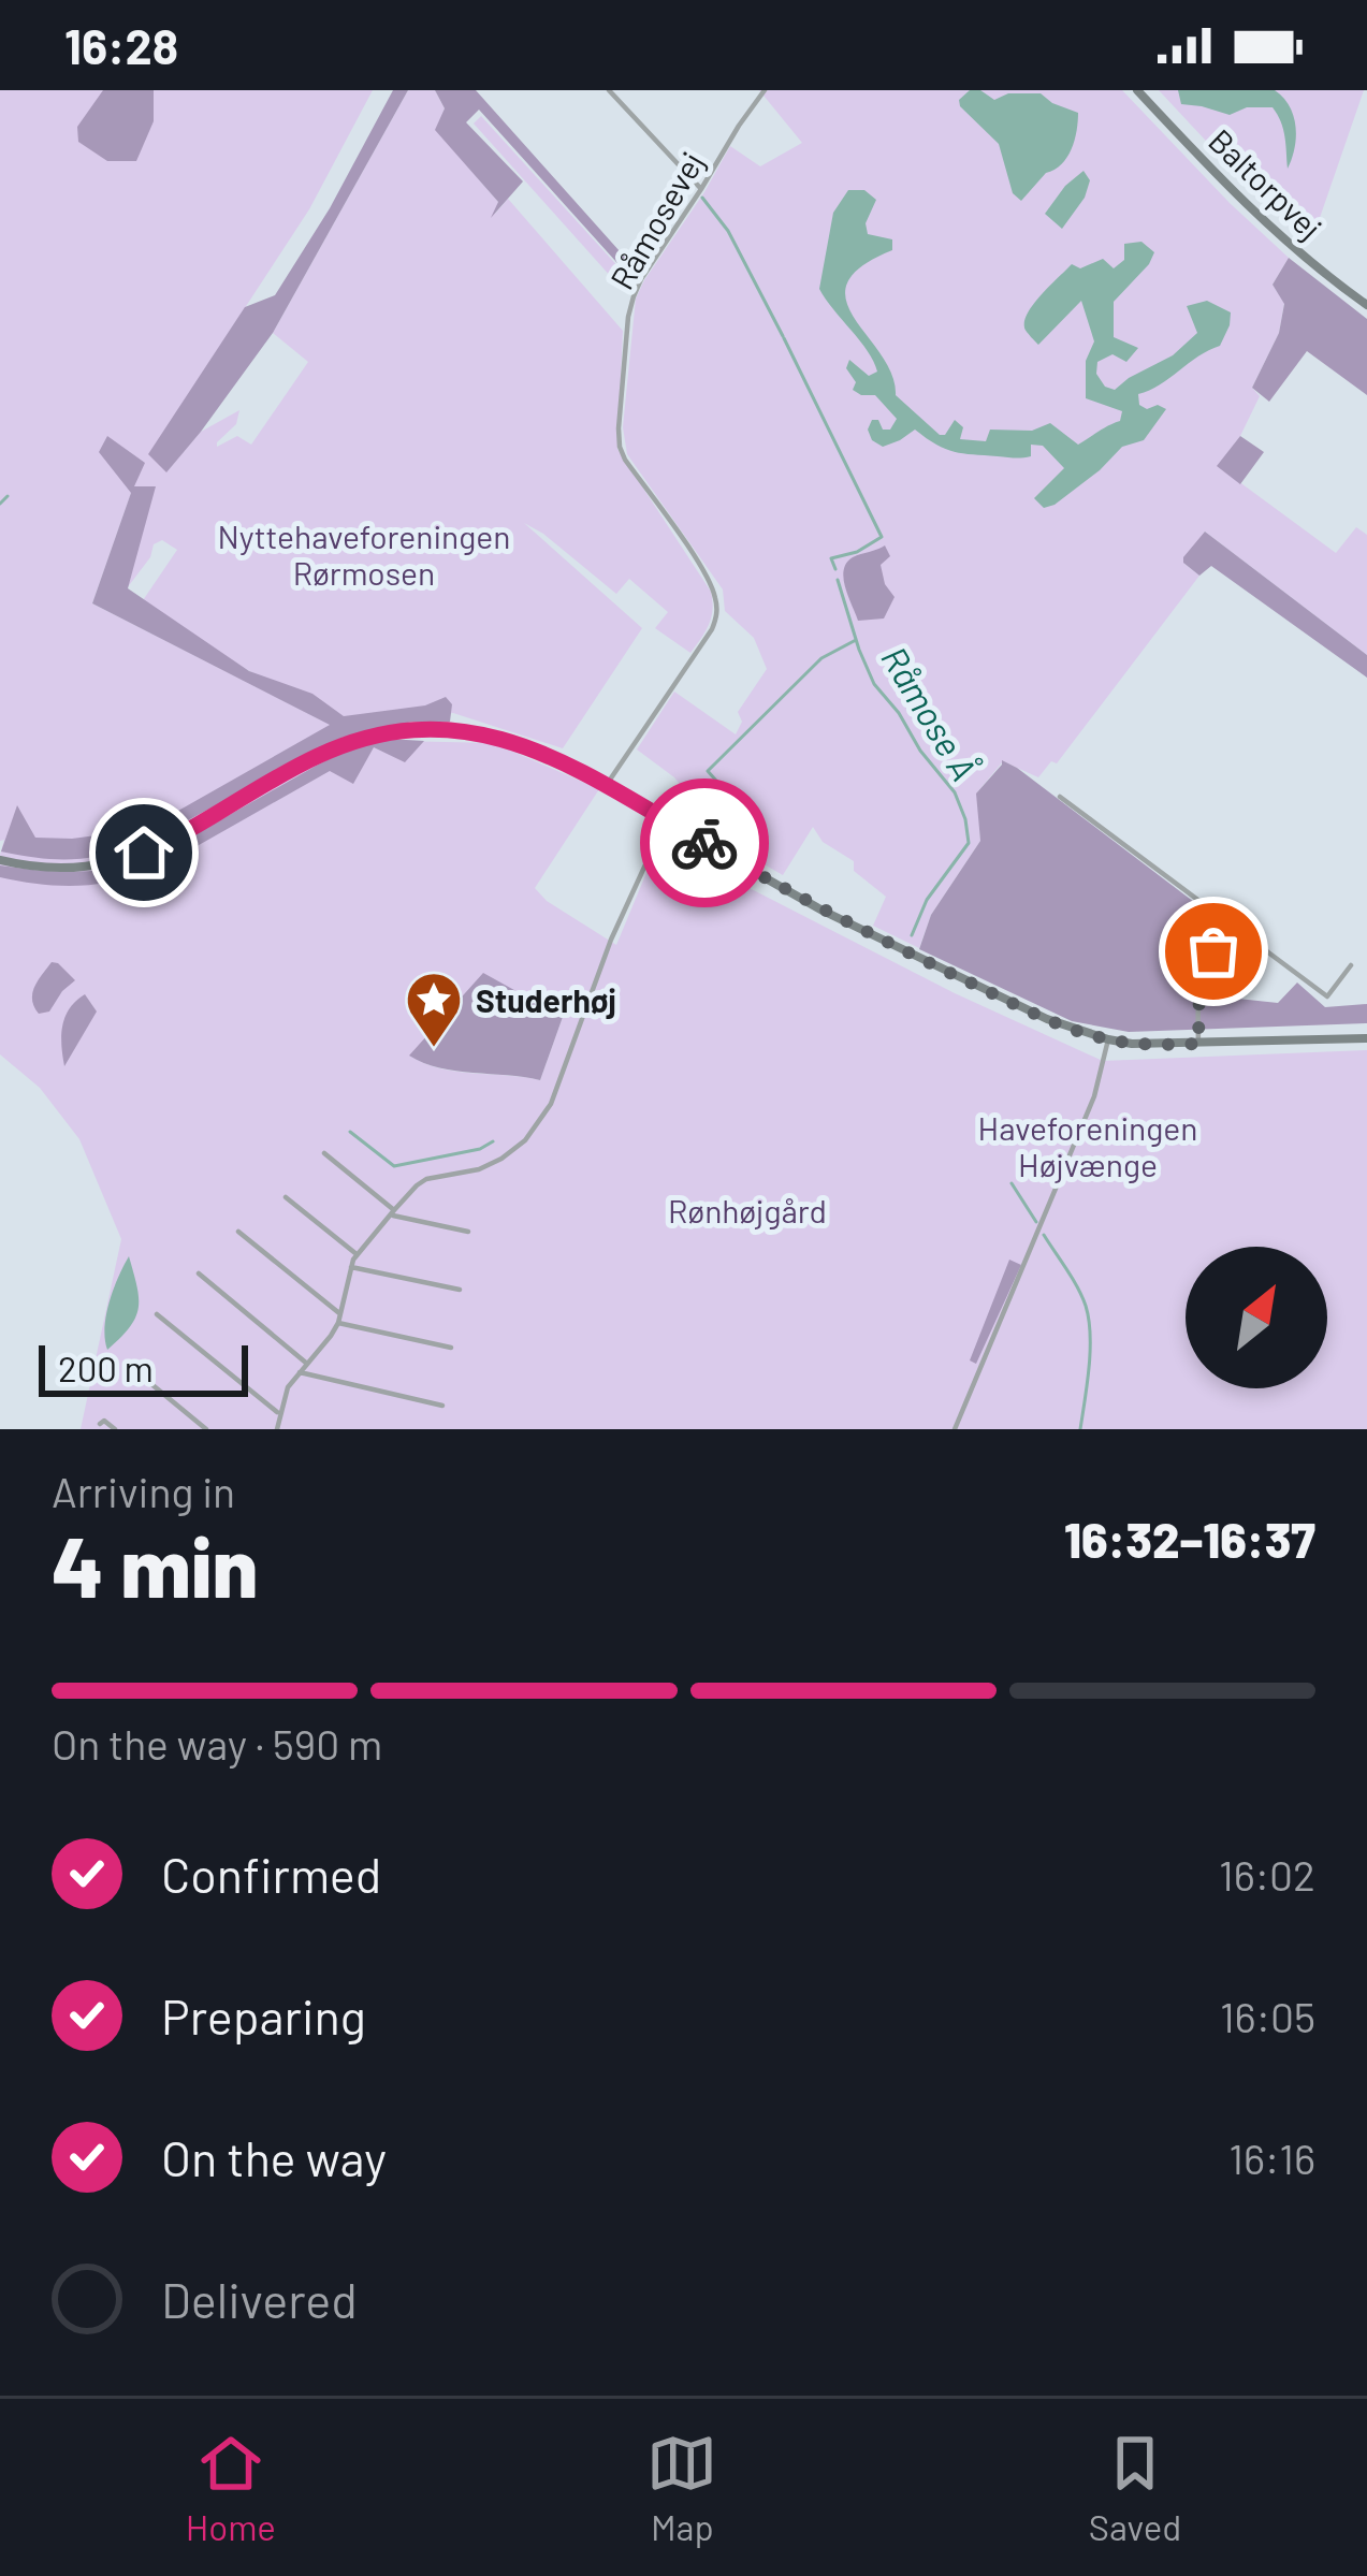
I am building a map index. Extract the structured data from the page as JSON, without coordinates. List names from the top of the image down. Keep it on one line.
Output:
{"streets":{"street":["Baltorpvej","Råmosevej"]},"water":["Råmose Å"],"parks":["Nyttehaveforeningen Rørmosen","Haveforeningen Højvænge","Rønhøjgård"],"places":{"place":["Studerhøj"]},"scale_bar":"200 m","north":"top right","page":{"status":"16:28","scale":"200 m","heading":["4 min","Arriving in","16:32–16:37"],"bar":"On the way · 590 m","list":[["Confirmed","16:02"],["Preparing","16:05"],["On the way","16:16"],"Delivered"],"tabs":["Home","Map","Saved"]}}
